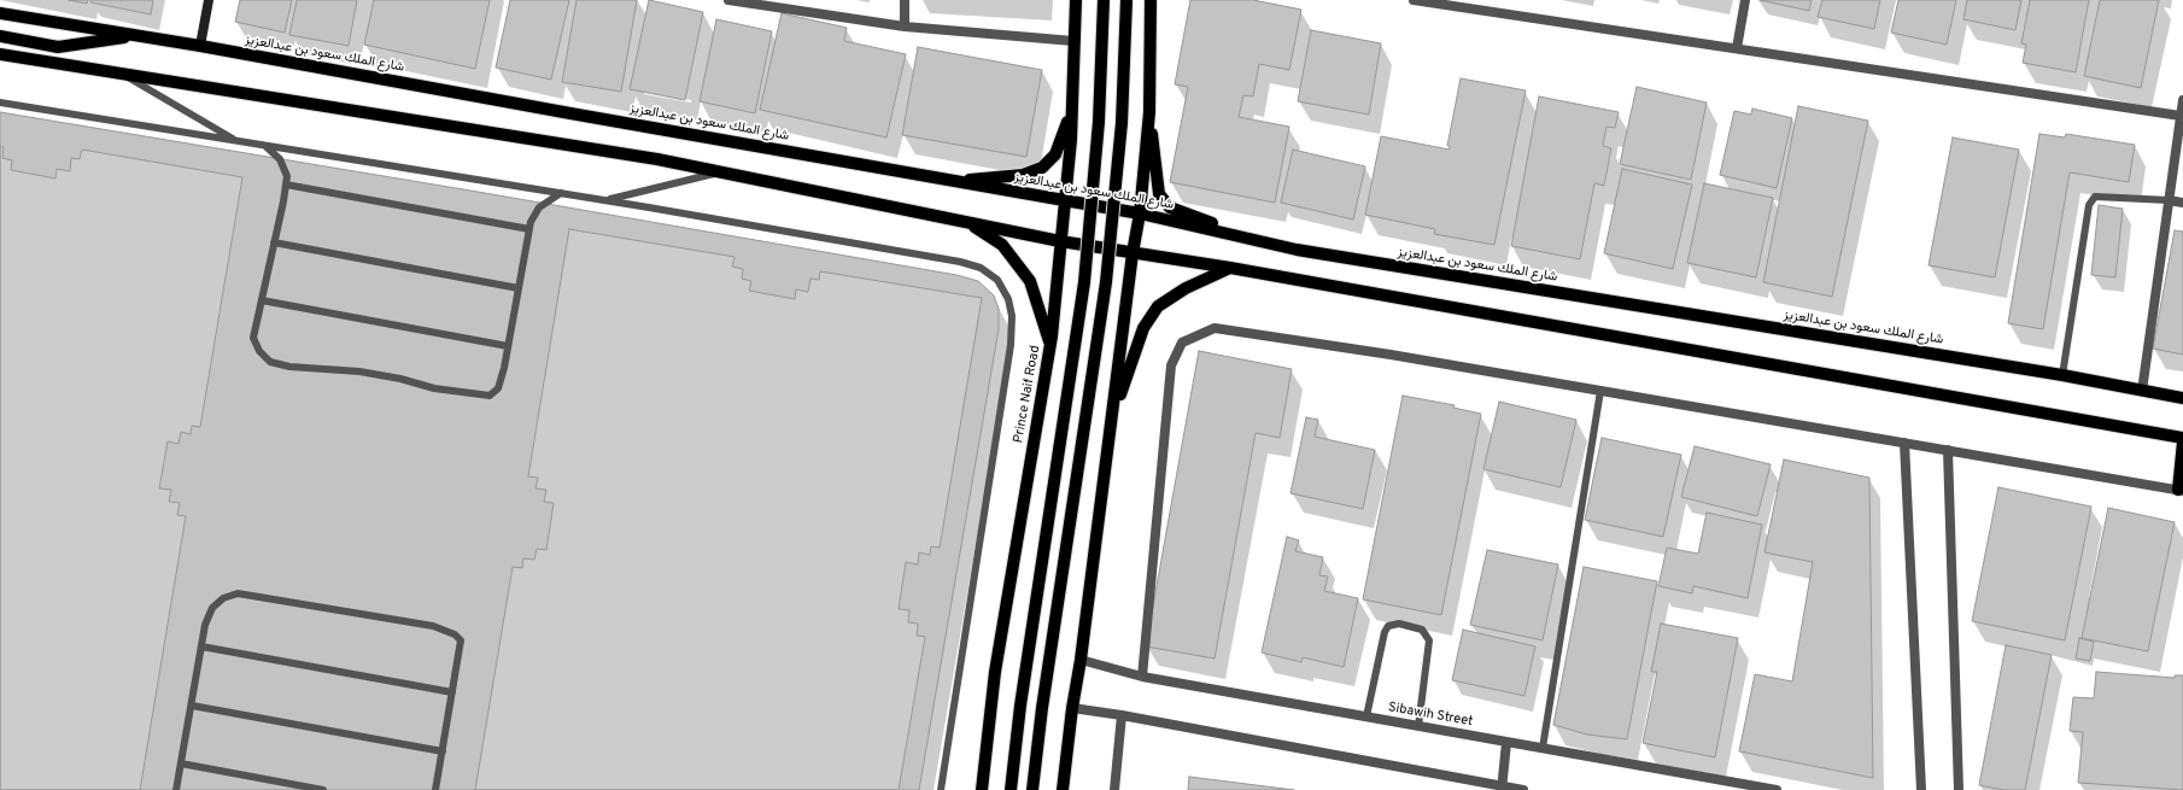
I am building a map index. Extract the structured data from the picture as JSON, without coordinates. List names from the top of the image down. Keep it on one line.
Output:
{"streets":{"main road":["شارع الملك سعود بن عبدالعزيز","Prince Naif Road"],"street":["Sibawih Street"]},"crossings":[["شارع الملك سعود بن عبدالعزيز","Prince Naif Road"]]}
